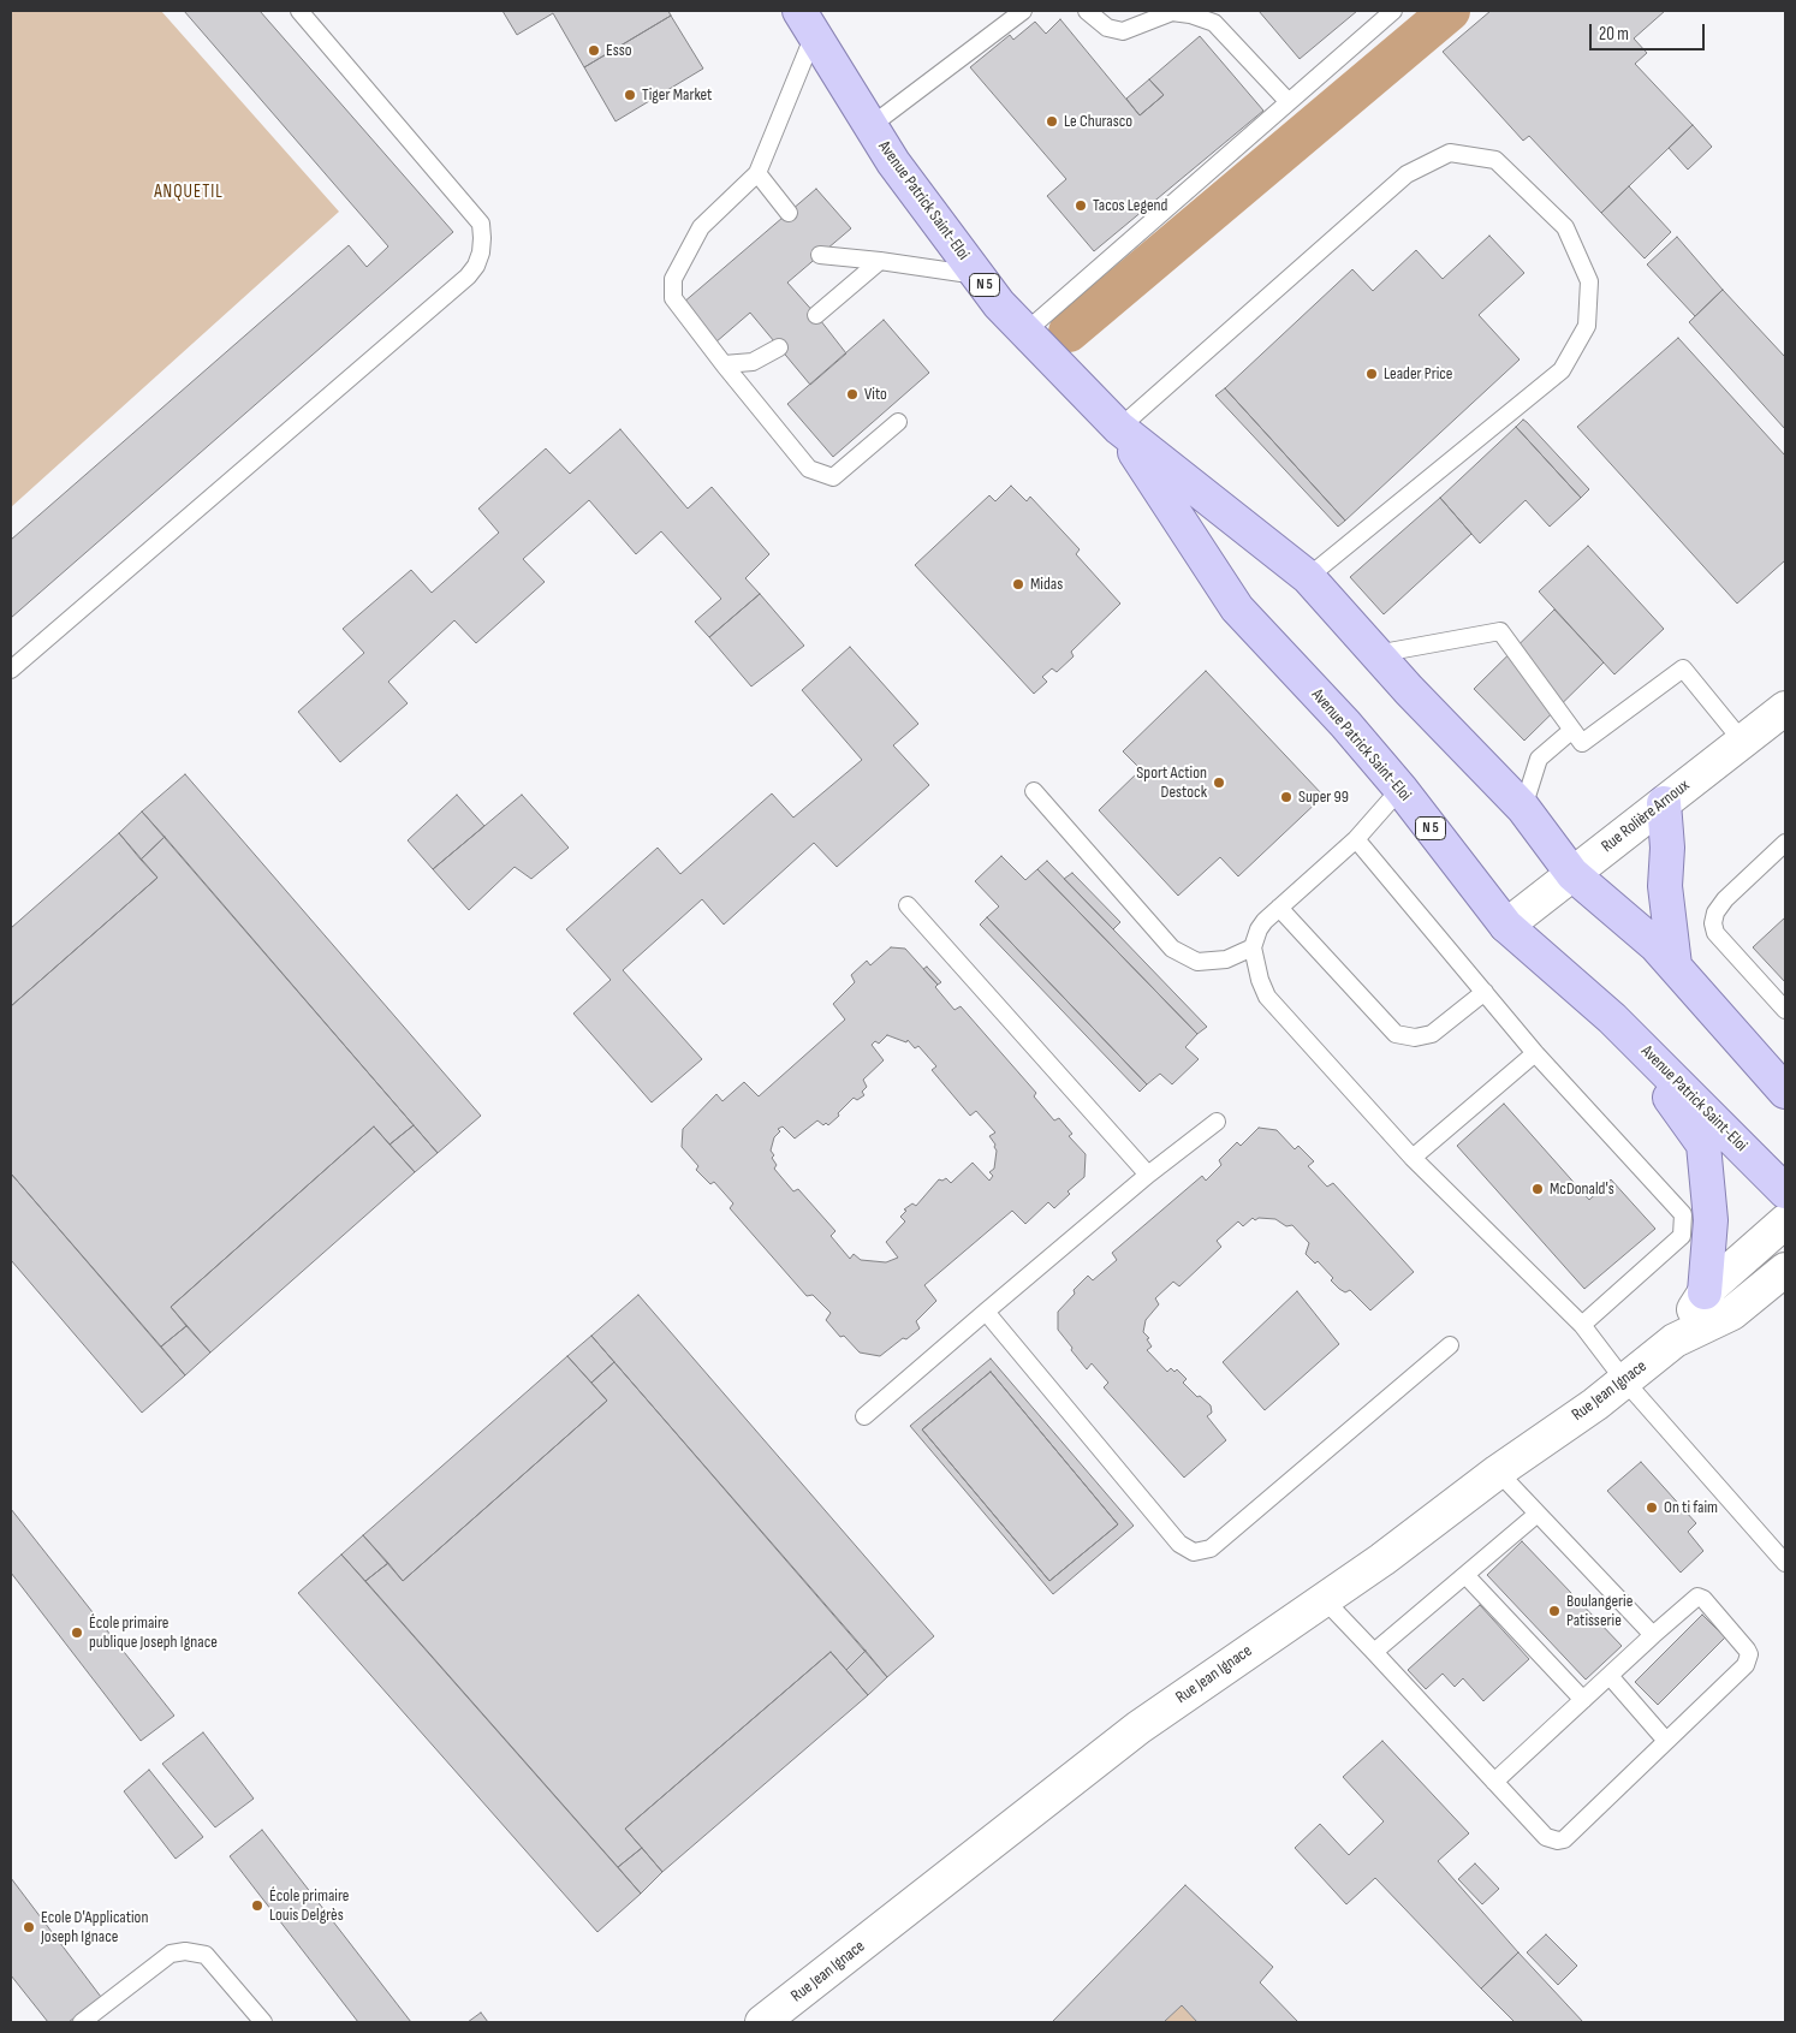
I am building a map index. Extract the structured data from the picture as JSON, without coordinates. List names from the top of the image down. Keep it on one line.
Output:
{"streets":{"main road":["Avenue Patrick Saint-Eloi","N 5"],"street":["Rue Rolière Arnoux","Rue Jean Ignace"]},"crossings":[["Avenue Patrick Saint-Eloi","Rue Rolière Arnoux"]],"districts":["ANQUETIL"],"places":["Esso","Tiger Market","Le Churasco","Tacos Legend","Leader Price","Vito","Midas","Sport Action Destock","Super 99","McDonald's","On ti faim","Boulangerie Patisserie","École primaire publique Joseph Ignace","École primaire Louis Delgrès","Ecole D'Application Joseph Ignace"],"scale_bar":"20 m"}
